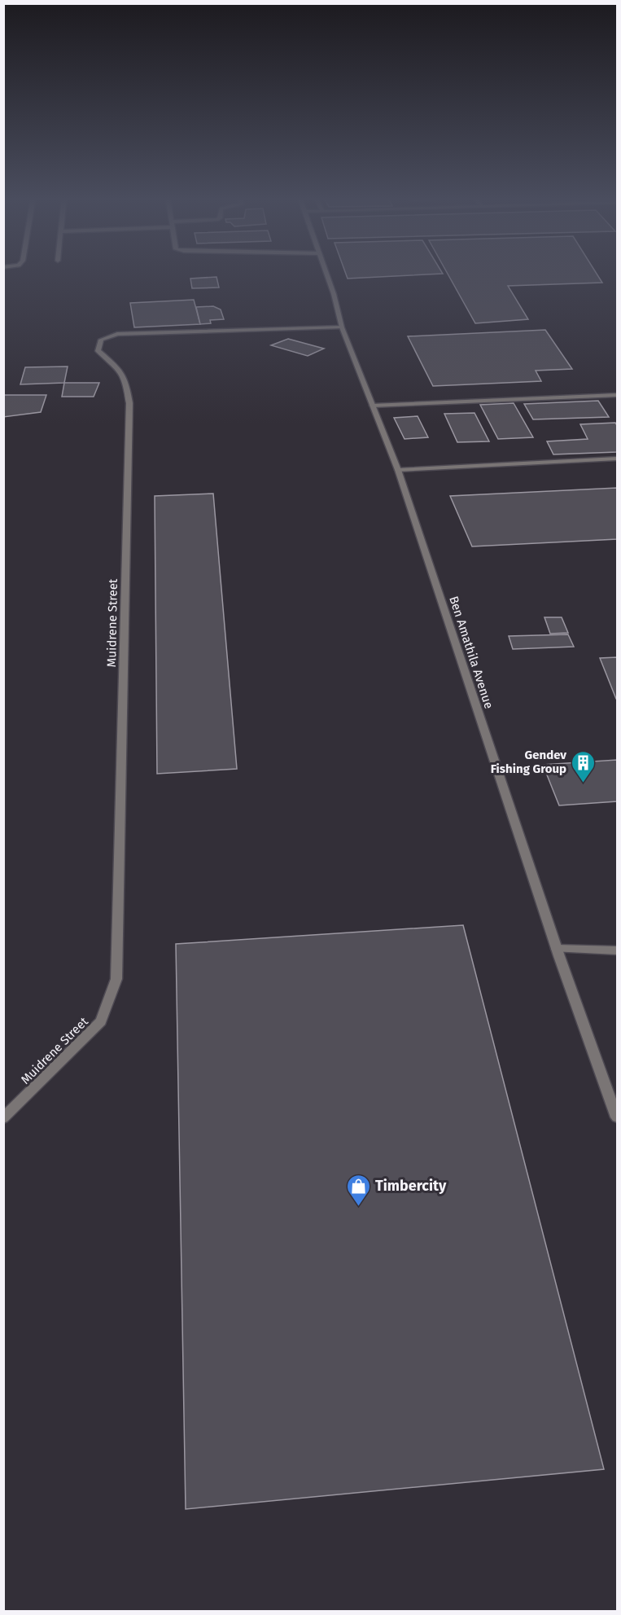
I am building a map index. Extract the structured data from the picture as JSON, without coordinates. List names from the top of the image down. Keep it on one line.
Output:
{"streets":{"street":["Muidrene Street","Ben Amathila Avenue"]},"crossings":[["Muidrene Street","Ben Amathila Avenue"]],"places":{"building":["Gendev Fishing Group"],"shop":["Timbercity"]}}
